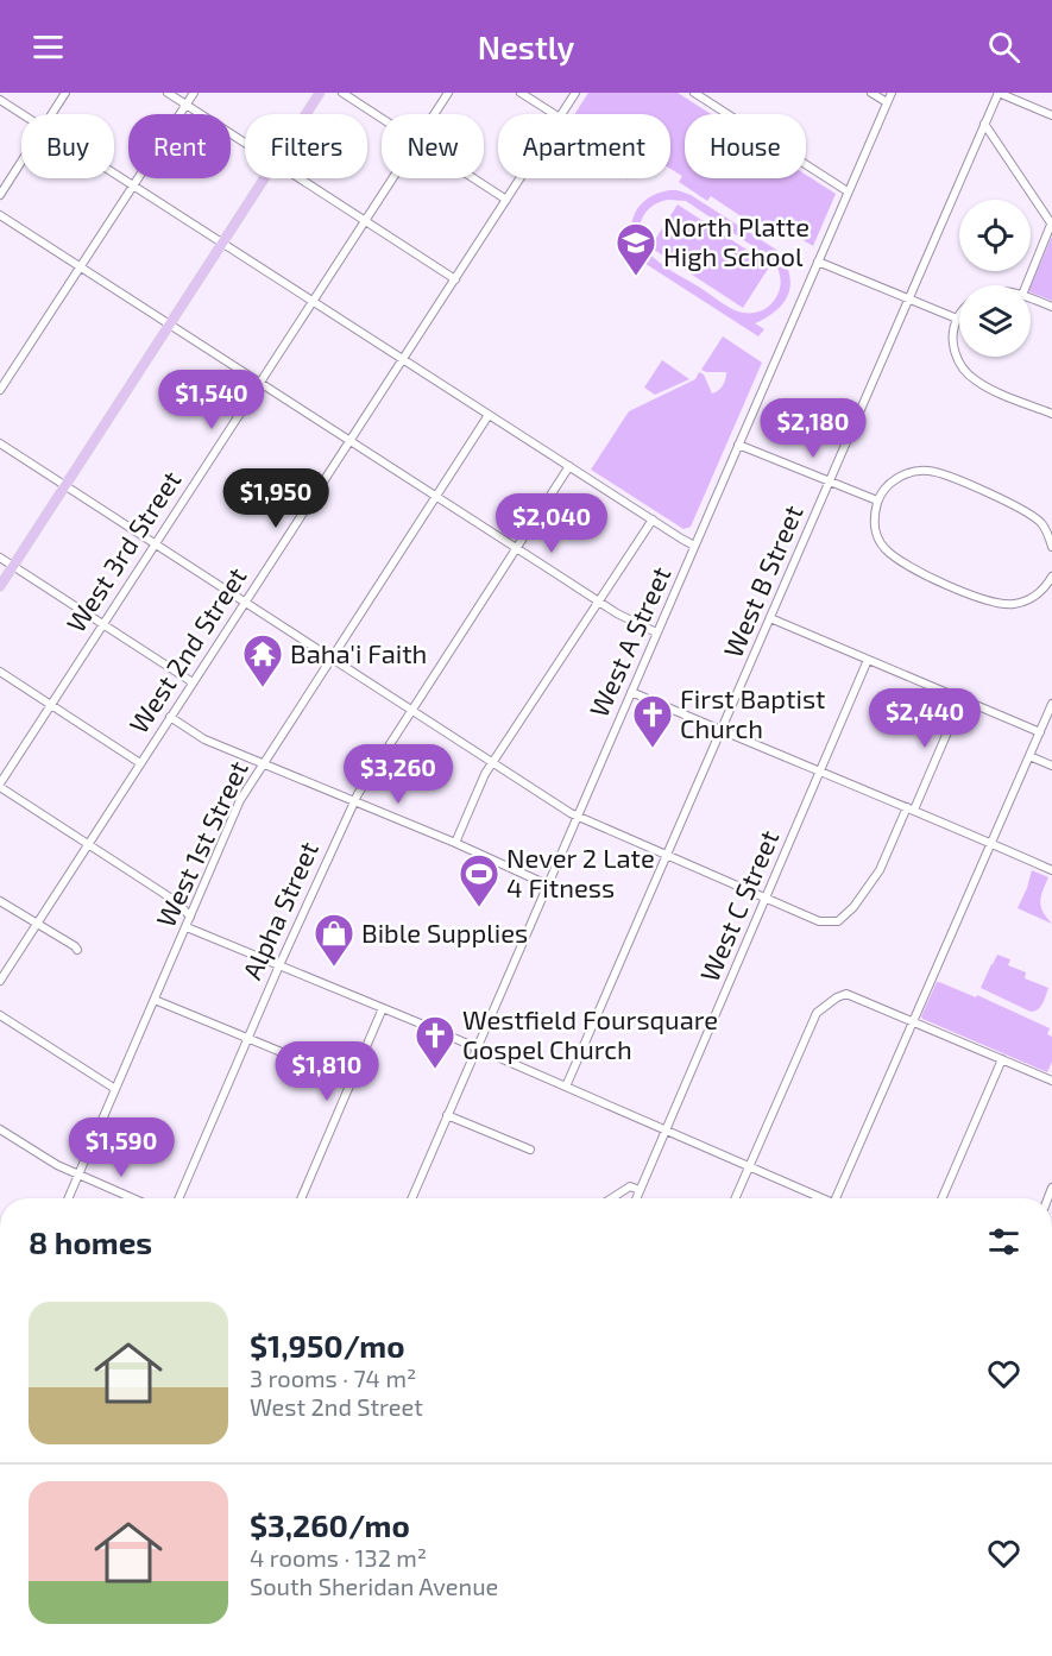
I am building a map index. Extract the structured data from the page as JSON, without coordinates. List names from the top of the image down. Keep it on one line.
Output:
{"streets":{"street":["West 3rd Street","West B Street","West A Street","West 2nd Street","West 1st Street","West C Street","Alpha Street"]},"places":{"school or university":["North Platte High School"],"temple":["Baha'i Faith"],"church":["First Baptist Church","Westfield Foursquare Gospel Church"],"sports":["Never 2 Late 4 Fitness"],"shop":["Bible Supplies"]},"page":{"header":"Nestly","chip":["Buy","Rent","Filters","New","Apartment","House"],"price":["$1,540","$2,180","$1,950","$2,040","$2,440","$3,260","$1,810","$1,590"],"heading":"8 homes","list":[{"name":"$1,950/mo","note":"3 rooms · 74 m² · West 2nd Street"},{"name":"$3,260/mo","note":"4 rooms · 132 m² · South Sheridan Avenue"}]}}
